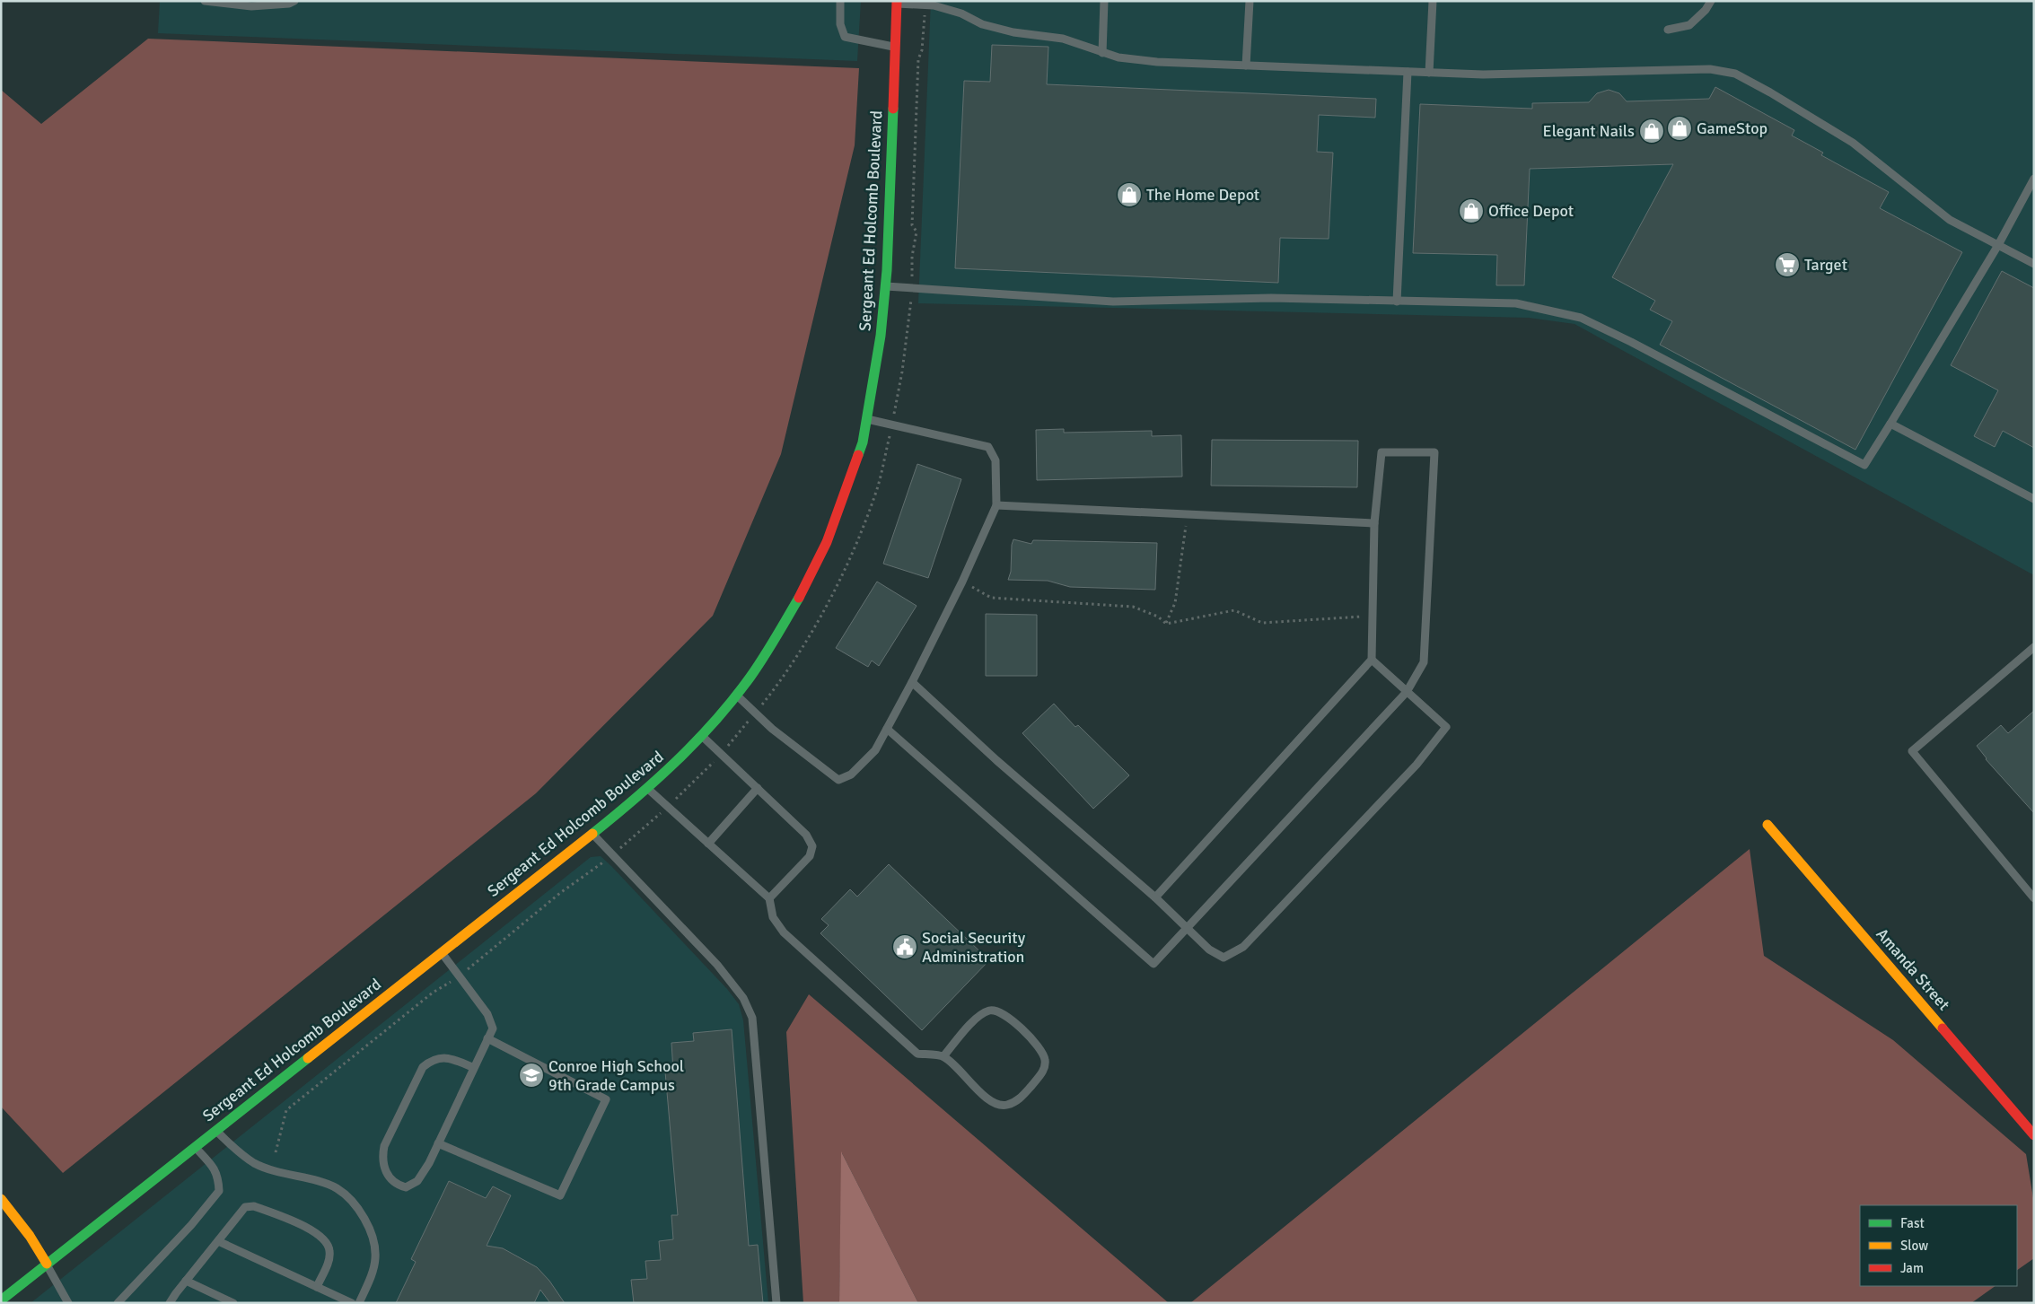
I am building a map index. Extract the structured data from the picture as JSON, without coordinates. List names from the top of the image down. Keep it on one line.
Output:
{"streets":{"street":["Sergeant Ed Holcomb Boulevard","Amanda Street"]},"places":{"shop":["GameStop","Elegant Nails","The Home Depot","Office Depot"],"supermarket":["Target"],"public building":["Social Security Administration"],"school or university":["Conroe High School 9th Grade Campus"]},"legend":["Fast","Slow","Jam"]}
